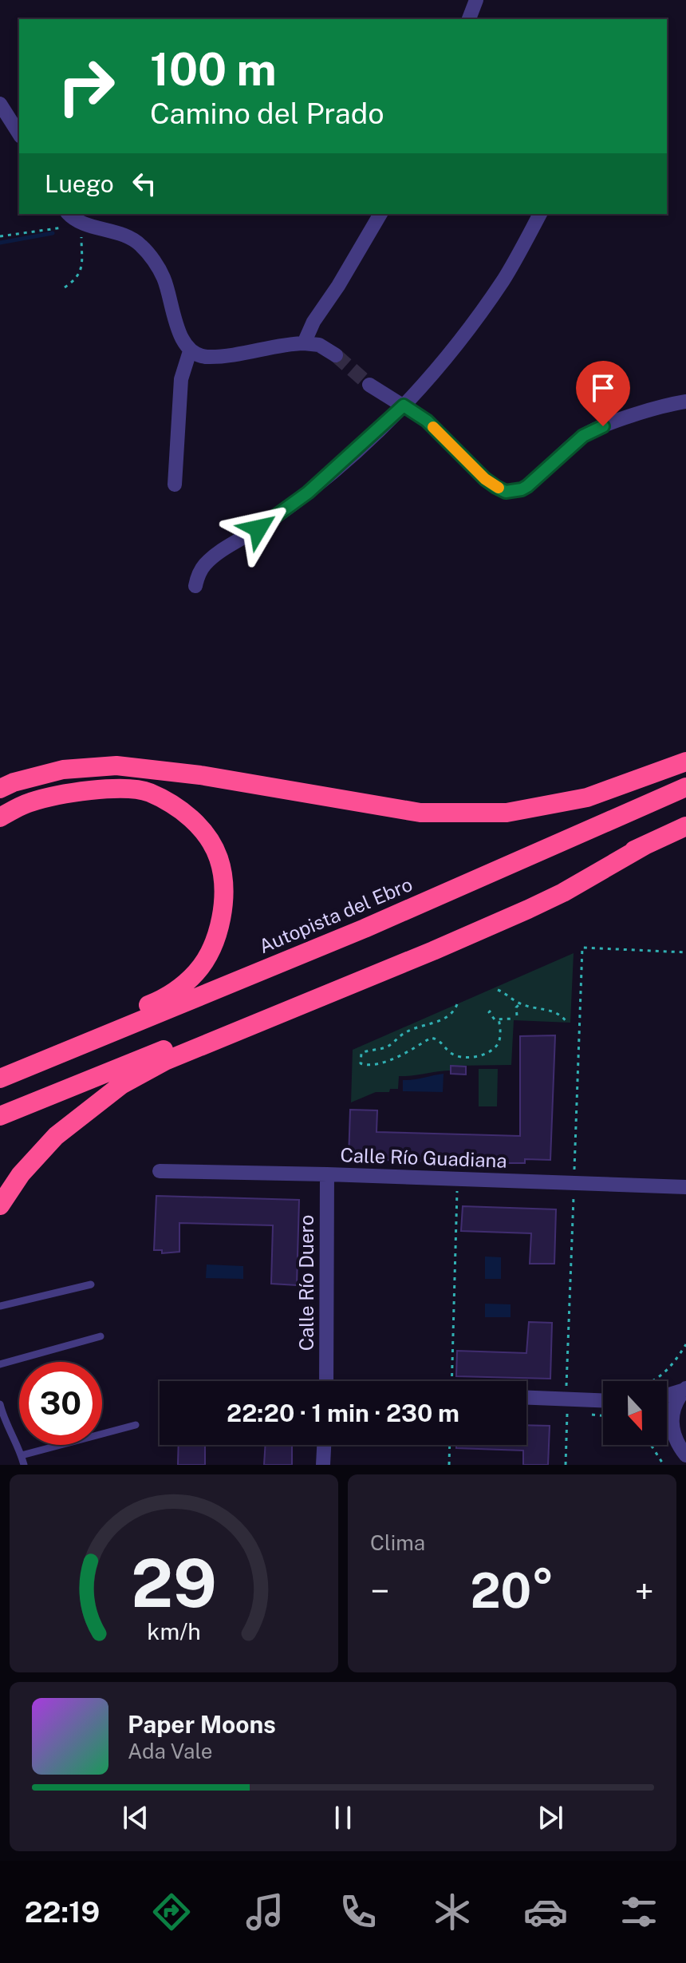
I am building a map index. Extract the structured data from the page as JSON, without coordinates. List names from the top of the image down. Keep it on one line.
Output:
{"streets":{"highway":["Autopista del Ebro"],"street":["Calle Río Guadiana","Calle Río Duero"]},"crossings":[["Calle Río Guadiana","Calle Río Duero"]],"north":"bottom","page":{"turn":["100 m","Camino del Prado"],"then":"Luego","limit":"30","trip":"22:20 · 1 min · 230 m","tile":"Clima","heat":["−","20°","+"],"song":["Paper Moons","Ada Vale"],"tabs":"22:19","gauge":["29","km/h"]}}
